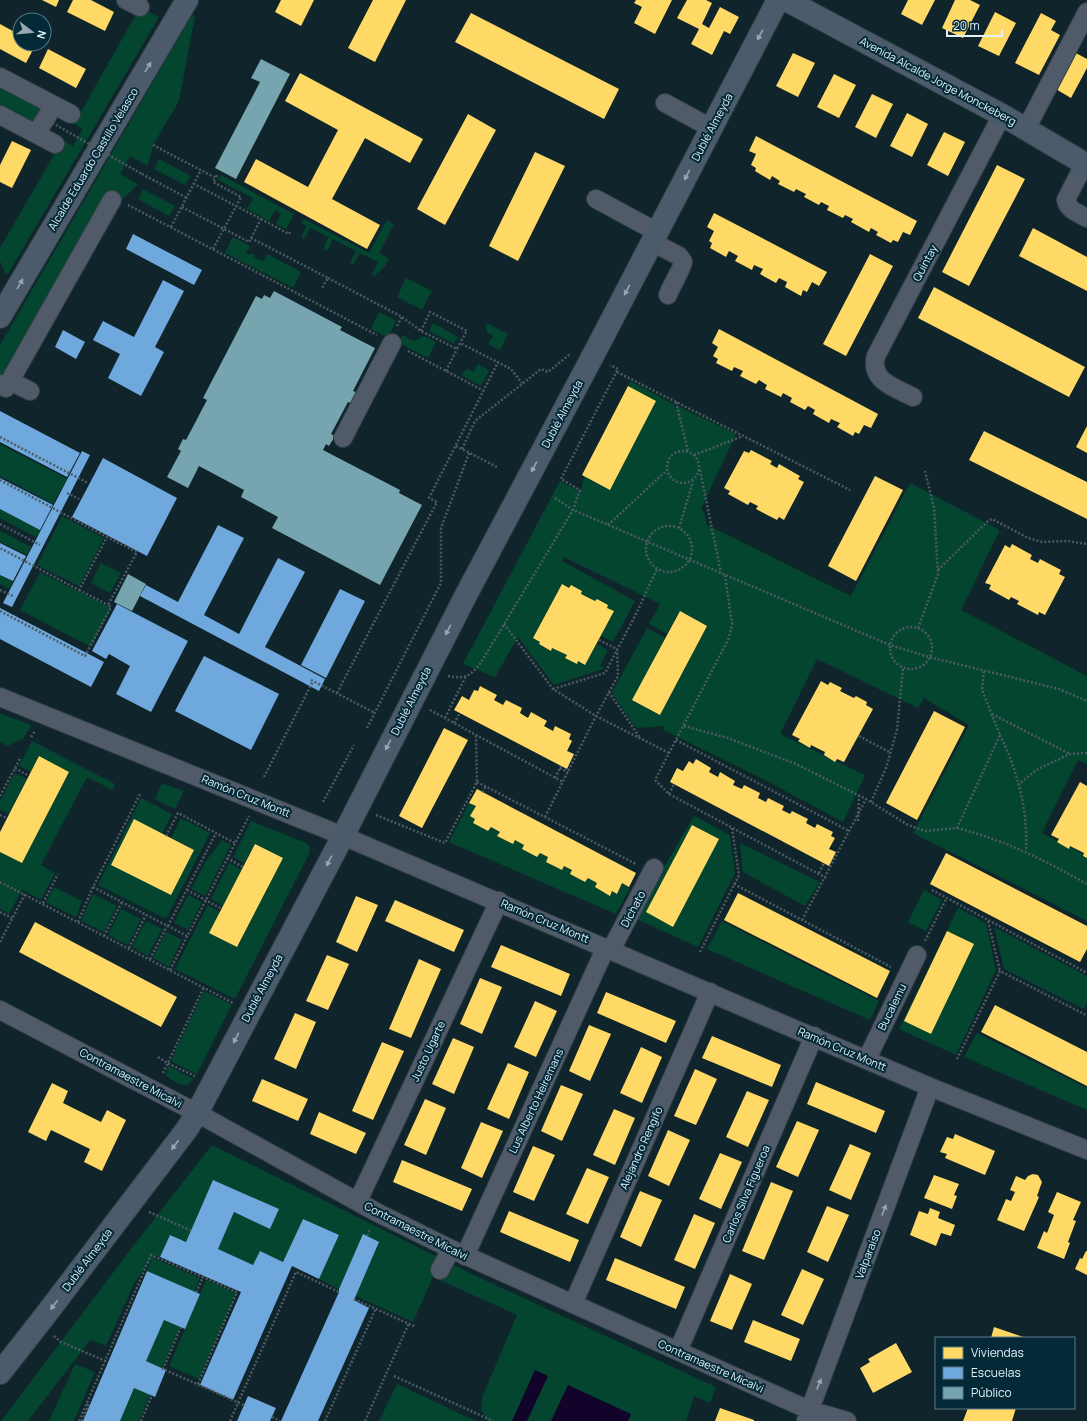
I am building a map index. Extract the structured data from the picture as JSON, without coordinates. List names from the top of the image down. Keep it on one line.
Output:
{"streets":{"main road":["Avenida Alcalde Jorge Monckeberg","Dublé Almeyda","Alcalde Eduardo Castillo Velasco"],"street":["Quintay","Ramón Cruz Montt","Dichato","Bucalemu","Justo Ugarte","Contramaestre Micalvi","Lus Alberto Heiremans","Alejandro Rengifo","Carlos Silva Figueroa","Valparaíso"]},"crossings":[["Avenida Alcalde Jorge Monckeberg","Quintay"],["Dublé Almeyda","Ramón Cruz Montt"],["Dublé Almeyda","Contramaestre Micalvi"],["Ramón Cruz Montt","Dichato"],["Ramón Cruz Montt","Bucalemu"],["Ramón Cruz Montt","Justo Ugarte"],["Ramón Cruz Montt","Lus Alberto Heiremans"],["Ramón Cruz Montt","Alejandro Rengifo"],["Ramón Cruz Montt","Carlos Silva Figueroa"],["Ramón Cruz Montt","Valparaíso"],["Dichato","Lus Alberto Heiremans"],["Justo Ugarte","Contramaestre Micalvi"],["Contramaestre Micalvi","Lus Alberto Heiremans"],["Contramaestre Micalvi","Alejandro Rengifo"],["Contramaestre Micalvi","Carlos Silva Figueroa"],["Contramaestre Micalvi","Valparaíso"]],"one_way":["Dublé Almeyda","Alcalde Eduardo Castillo Velasco","Valparaíso"],"legend":["Viviendas","Escuelas","Público"],"scale_bar":"20 m","north":"right"}
